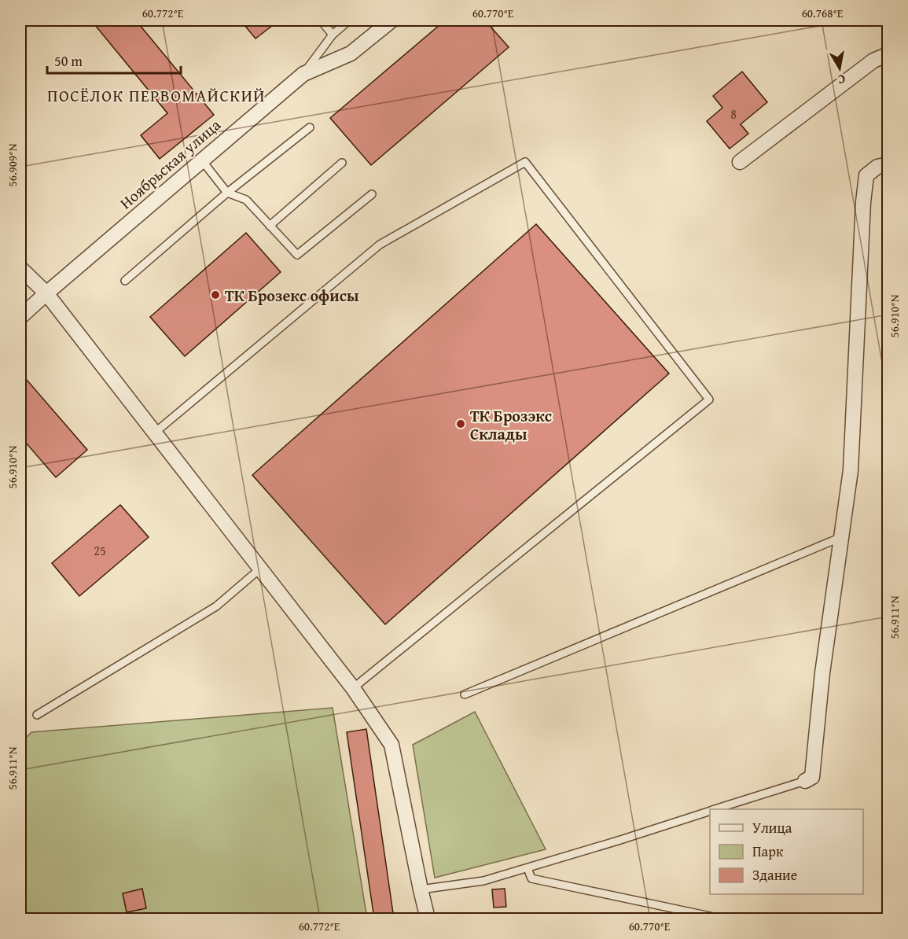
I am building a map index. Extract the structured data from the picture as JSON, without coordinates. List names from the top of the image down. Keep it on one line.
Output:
{"streets":{"street":["Ноябрьская улица"]},"districts":["ПОСЁЛОК ПЕРВОМАЙСКИЙ"],"places":["ТК Брозекс офисы","ТК Брозэкс Склады"],"house_numbers":["8","25"],"legend":["Улица","Парк","Здание"],"scale_bar":"50 m","north":"bottom","coordinates":["60.772°E","60.770°E","60.768°E","56.909°N","56.910°N","56.911°N"]}
